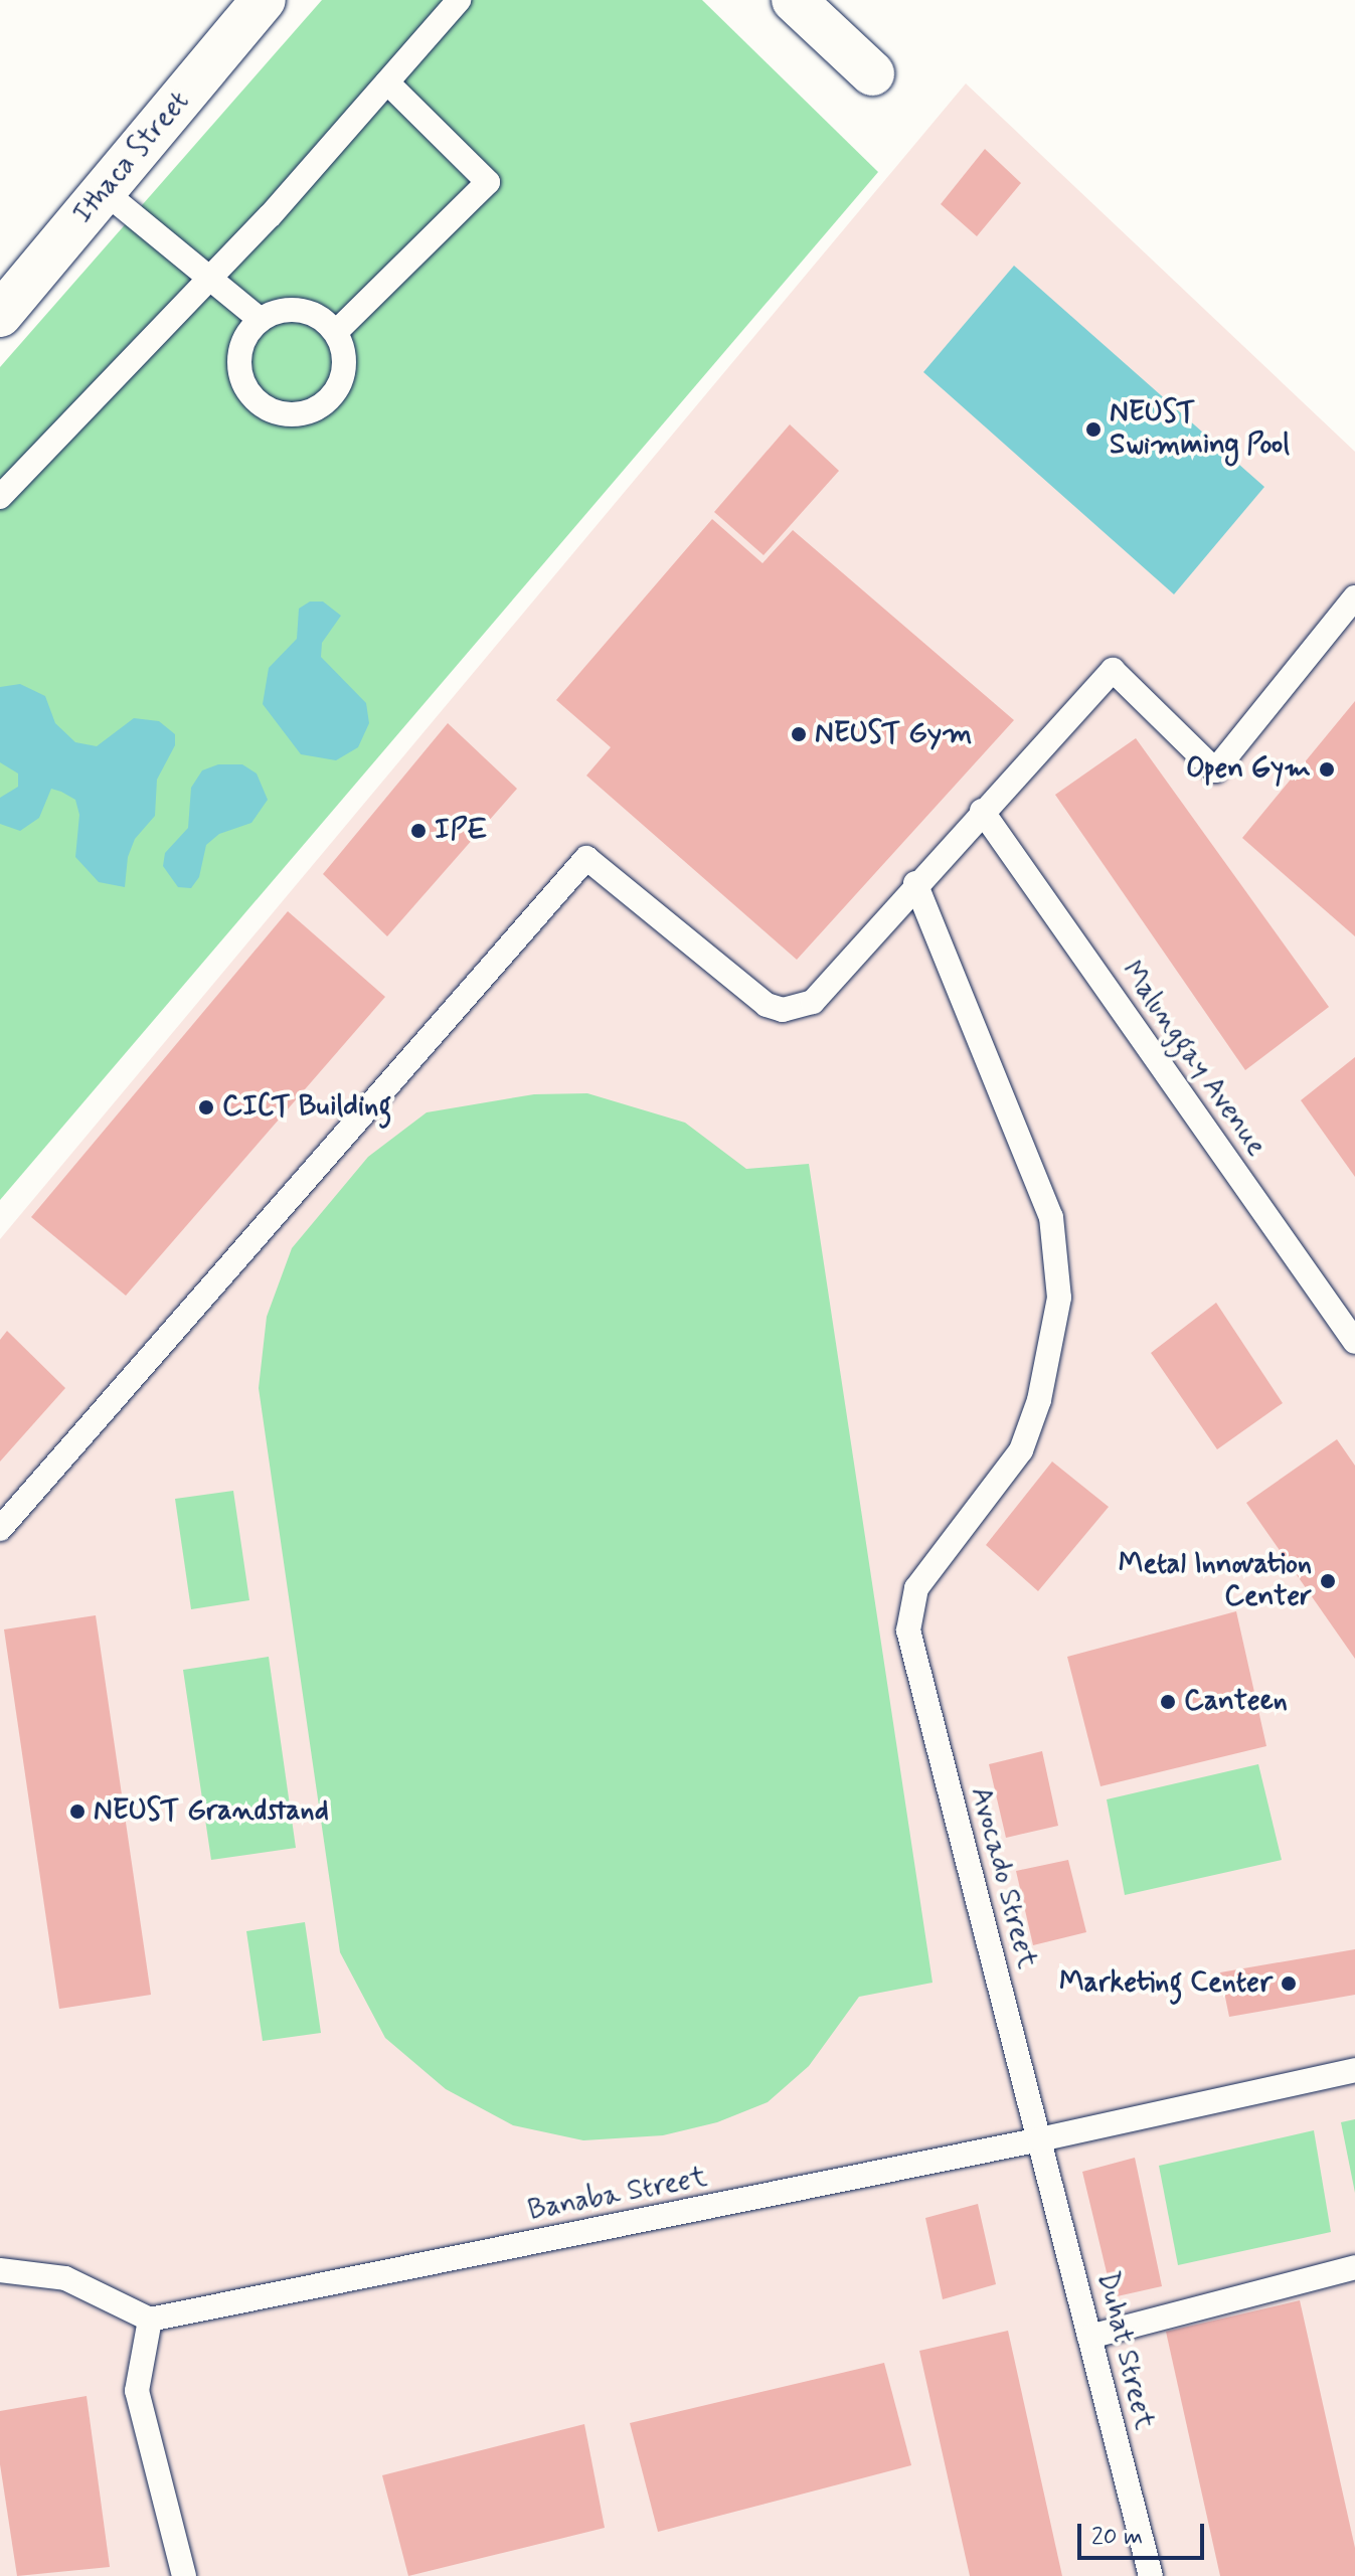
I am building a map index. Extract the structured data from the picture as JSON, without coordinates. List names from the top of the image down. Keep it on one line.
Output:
{"streets":{"street":["Ithaca Street"],"lane":["Malunggay Avenue","Avocado Street","Banaba Street","Duhat Street"]},"crossings":[["Avocado Street","Banaba Street"],["Avocado Street","Duhat Street"],["Banaba Street","Duhat Street"]],"places":["NEUST Swimming Pool","NEUST Gym","Open Gym","IPE","CICT Building","Metal Innovation Center","Canteen","NEUST Grandstand","Marketing Center"],"scale_bar":"20 m"}
